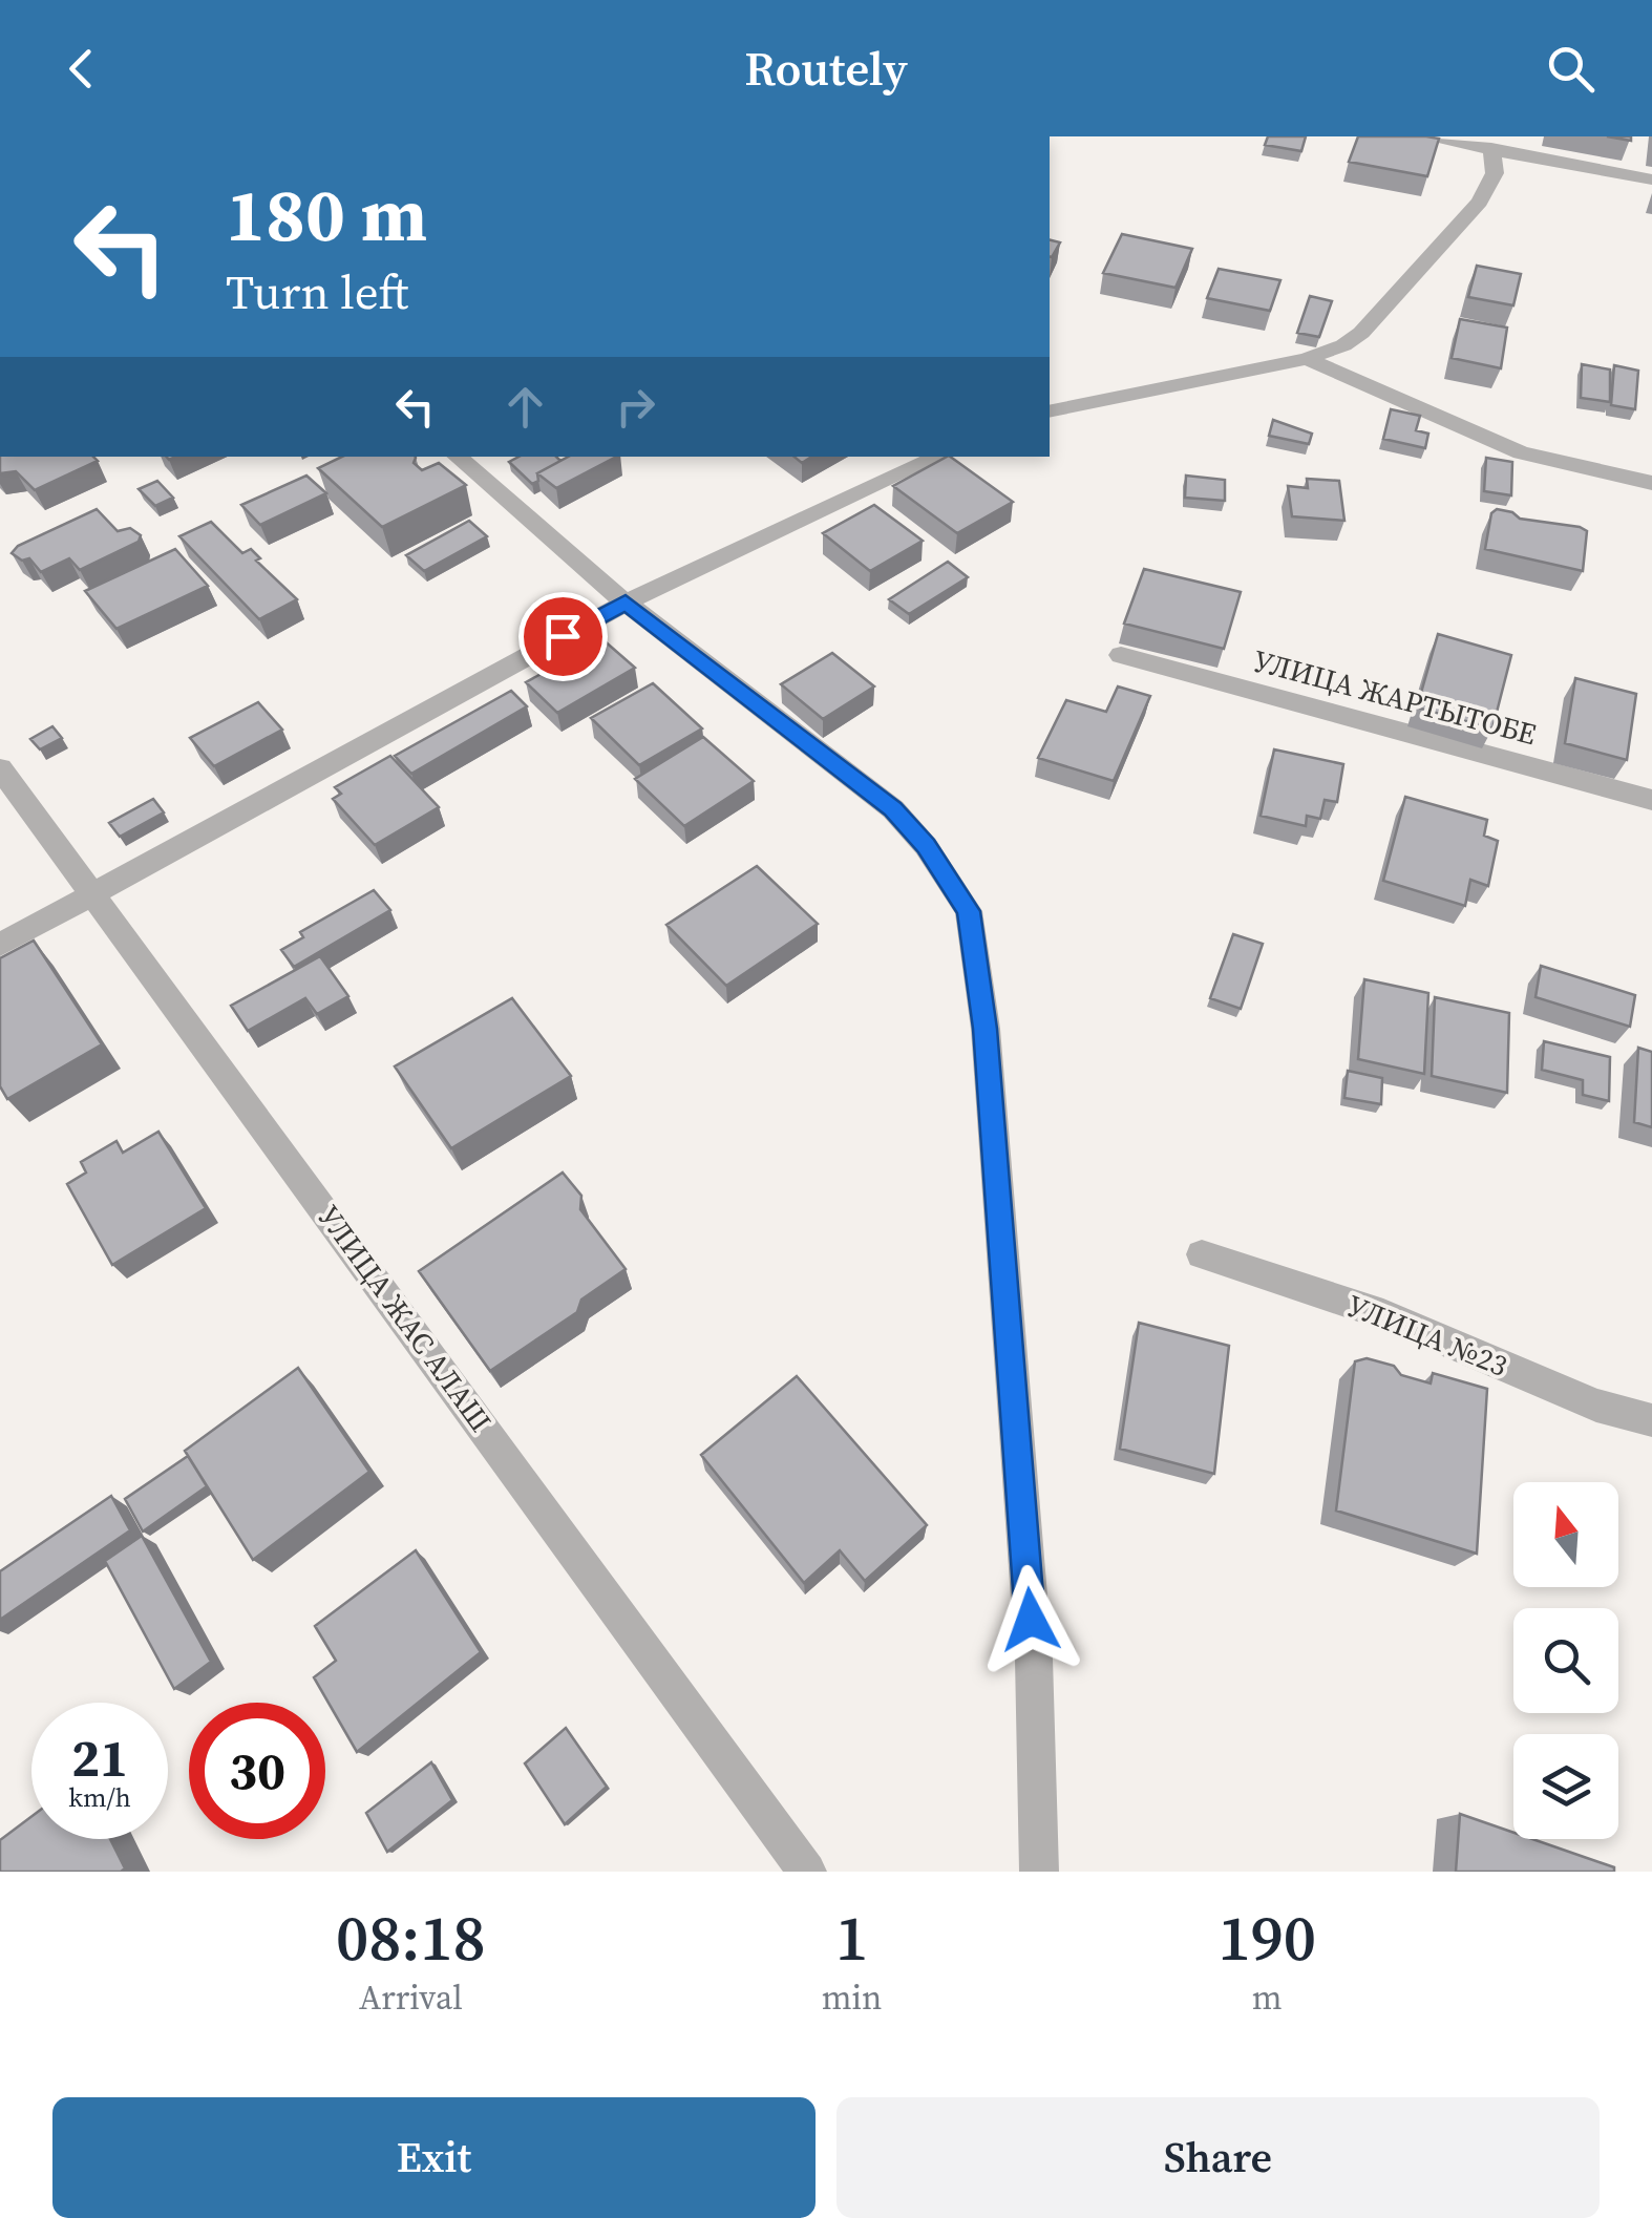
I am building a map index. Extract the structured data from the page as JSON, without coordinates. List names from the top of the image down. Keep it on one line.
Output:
{"streets":{"street":["УЛИЦА ЖАРТЫТОБЕ","УЛИЦА ЖАС АЛАШ","УЛИЦА №23"]},"north":"top","page":{"header":"Routely","turn":["180 m","Turn left"],"speed":"21 km/h","limit":"30","eta":["08:18","Arrival","1","min","190","m"],"buttons":["Exit","Share"]}}
